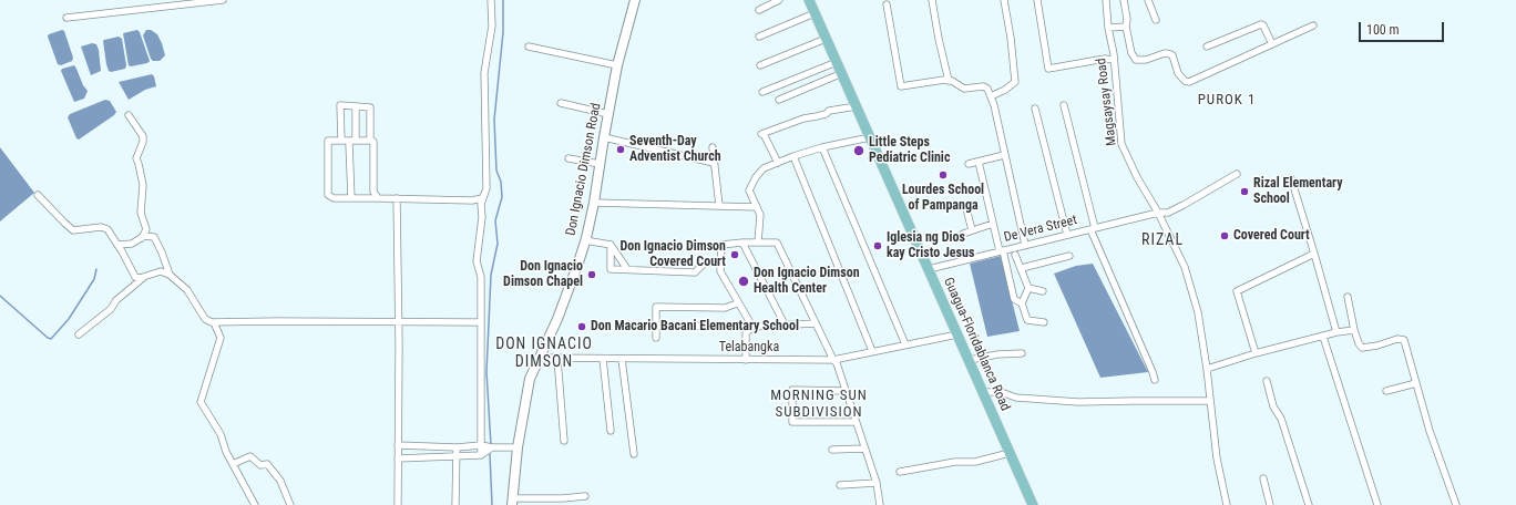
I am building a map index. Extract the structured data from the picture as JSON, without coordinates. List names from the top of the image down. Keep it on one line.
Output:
{"streets":{"main road":["Guagua-Floridablanca Road"],"street":["Magsaysay Road","Don Ignacio Dimson Road","De Vera Street","Telabangka"]},"crossings":[["Magsaysay Road","De Vera Street"],["Don Ignacio Dimson Road","Telabangka"],["De Vera Street","Guagua-Floridablanca Road"],["Guagua-Floridablanca Road","Telabangka"]],"districts":["PUROK 1","RIZAL","DON IGNACIO DIMSON","MORNING SUN SUBDIVISION"],"places":["Seventh-Day Adventist Church","Little Steps Pediatric Clinic","Lourdes School of Pampanga","Rizal Elementary School","Covered Court","Iglesia ng Dios kay Cristo Jesus","Don Ignacio Dimson Covered Court","Don Ignacio Dimson Chapel","Don Ignacio Dimson Health Center","Don Macario Bacani Elementary School"],"scale_bar":"100 m"}
